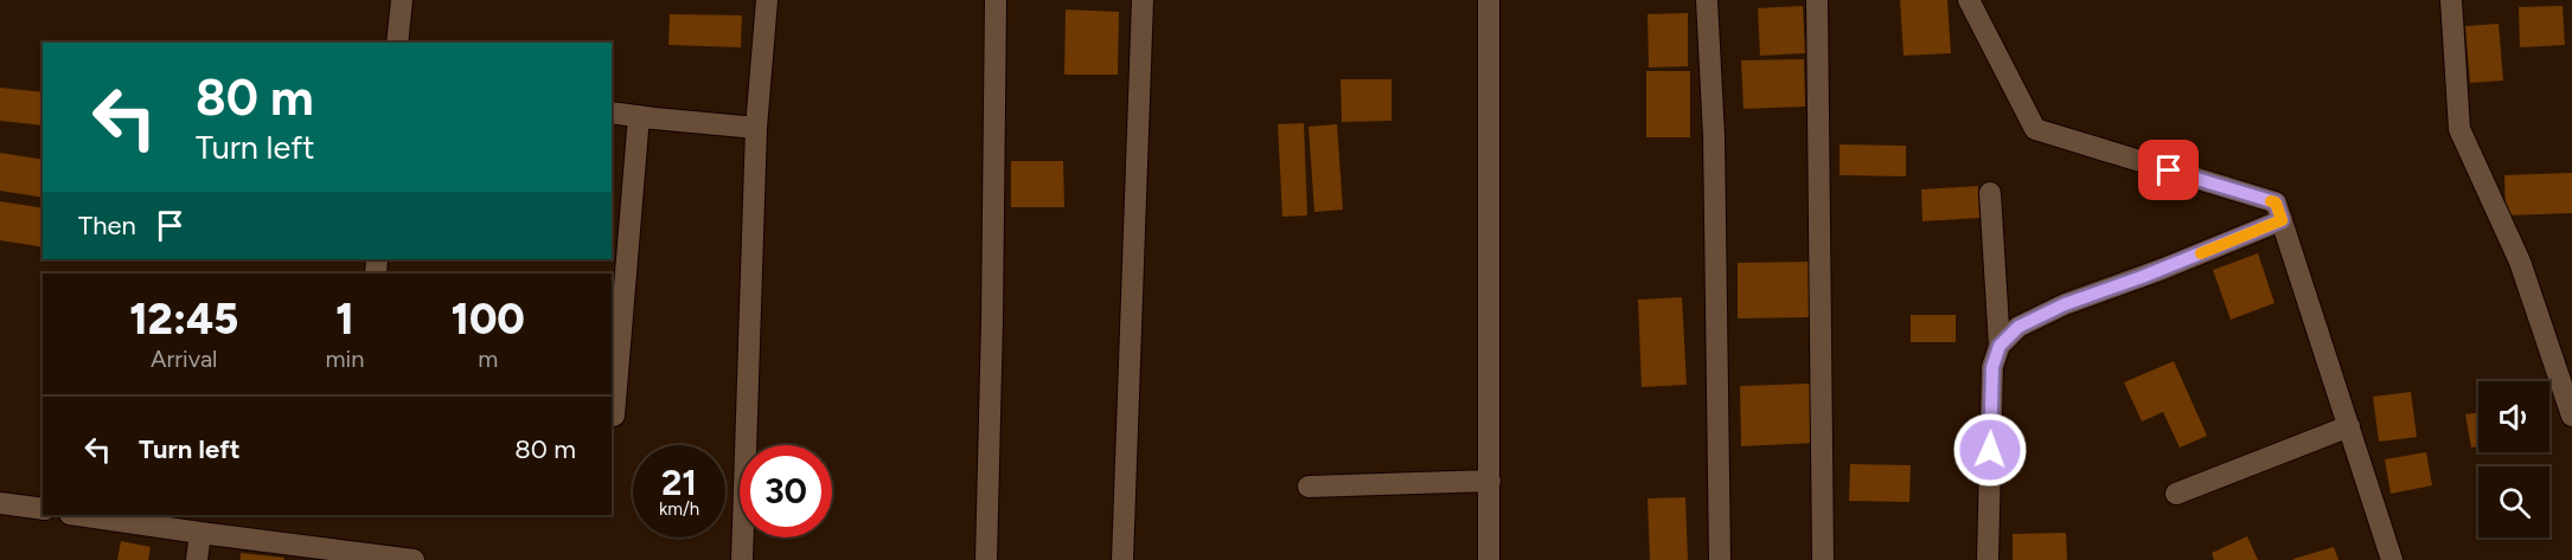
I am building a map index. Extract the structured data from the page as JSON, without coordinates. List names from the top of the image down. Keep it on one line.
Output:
{"page":{"turn":["80 m","Turn left"],"then":"Then","eta":["12:45","Arrival","1","min","100","m"],"list":[{"name":"Turn left","value":"80 m"}],"speed":"21 km/h","limit":"30"}}
